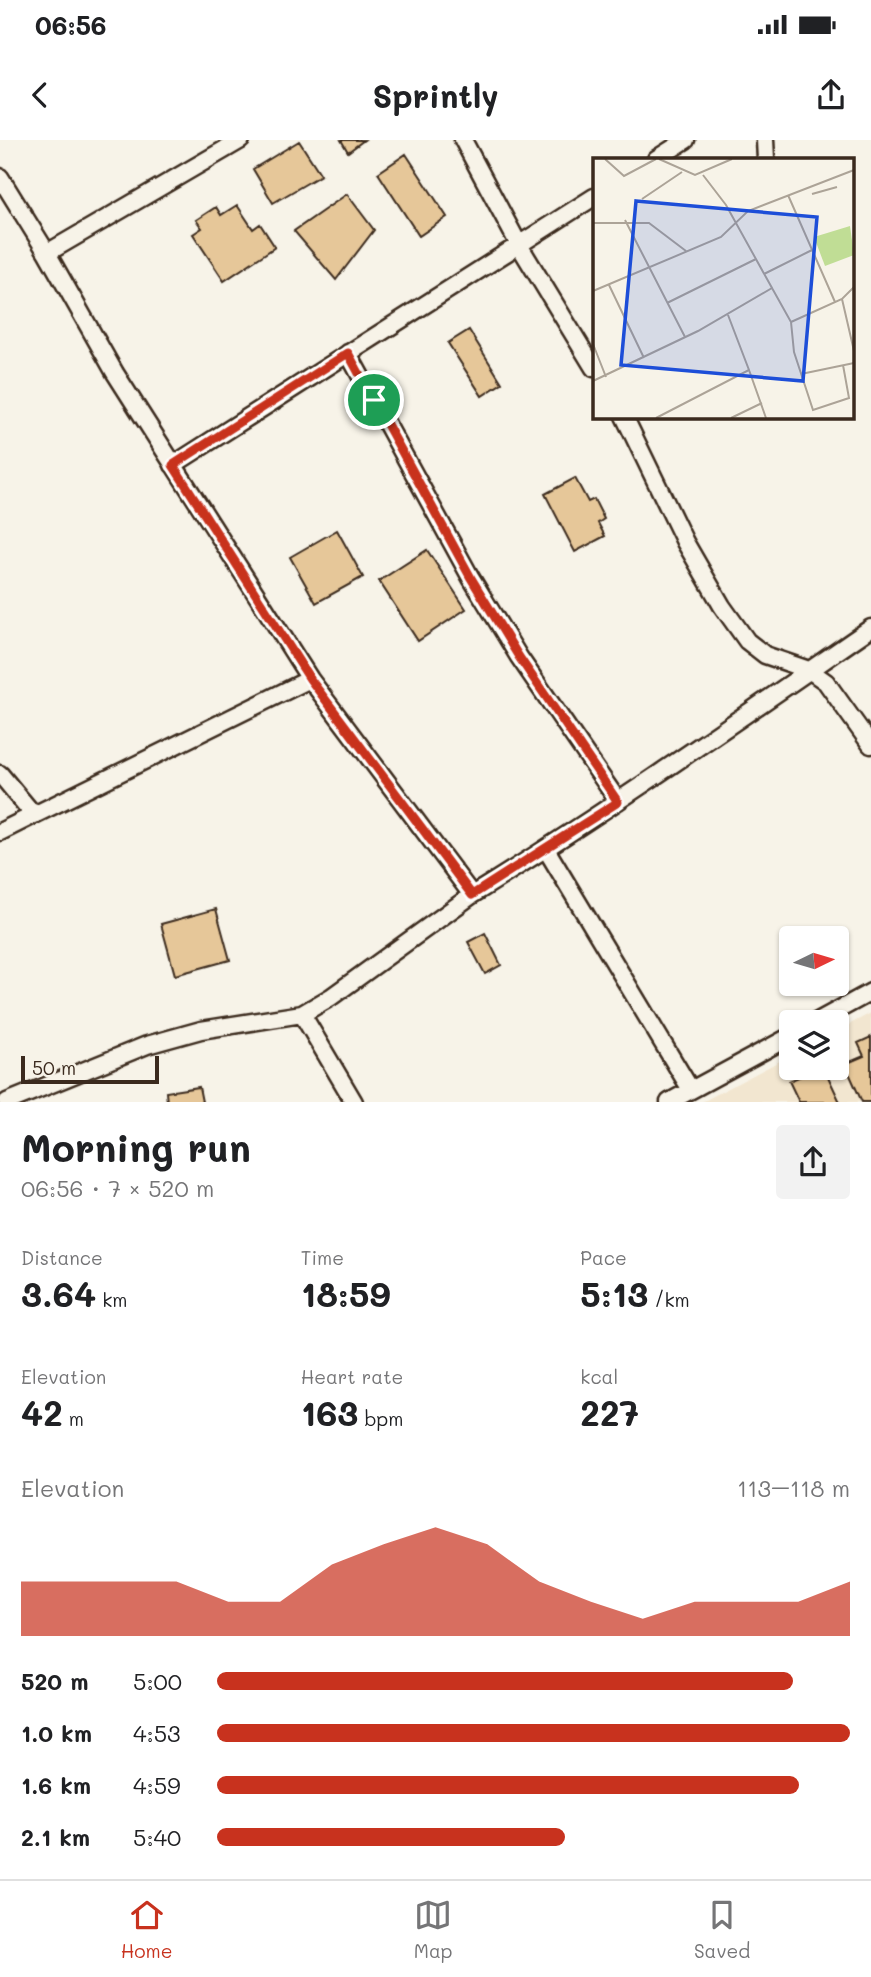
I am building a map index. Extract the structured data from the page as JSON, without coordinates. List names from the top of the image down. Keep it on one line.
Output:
{"scale_bar":"50 m","north":"right","page":{"status":"06:56","header":"Sprintly","scale":"50 m","heading":["Morning run","06:56 · 7 × 520 m"],"stats":[["Distance","3.64 km"],["Time","18:59"],["Pace","5:13 /km"],["Elevation","42 m"],["Heart rate","163 bpm"],["kcal","227"]],"chart":["Elevation","113–118 m"],"list":[{"name":"520 m","note":"5:00"},{"name":"1.0 km","note":"4:53"},{"name":"1.6 km","note":"4:59"},{"name":"2.1 km","note":"5:40"}],"tabs":["Home","Map","Saved"]}}
